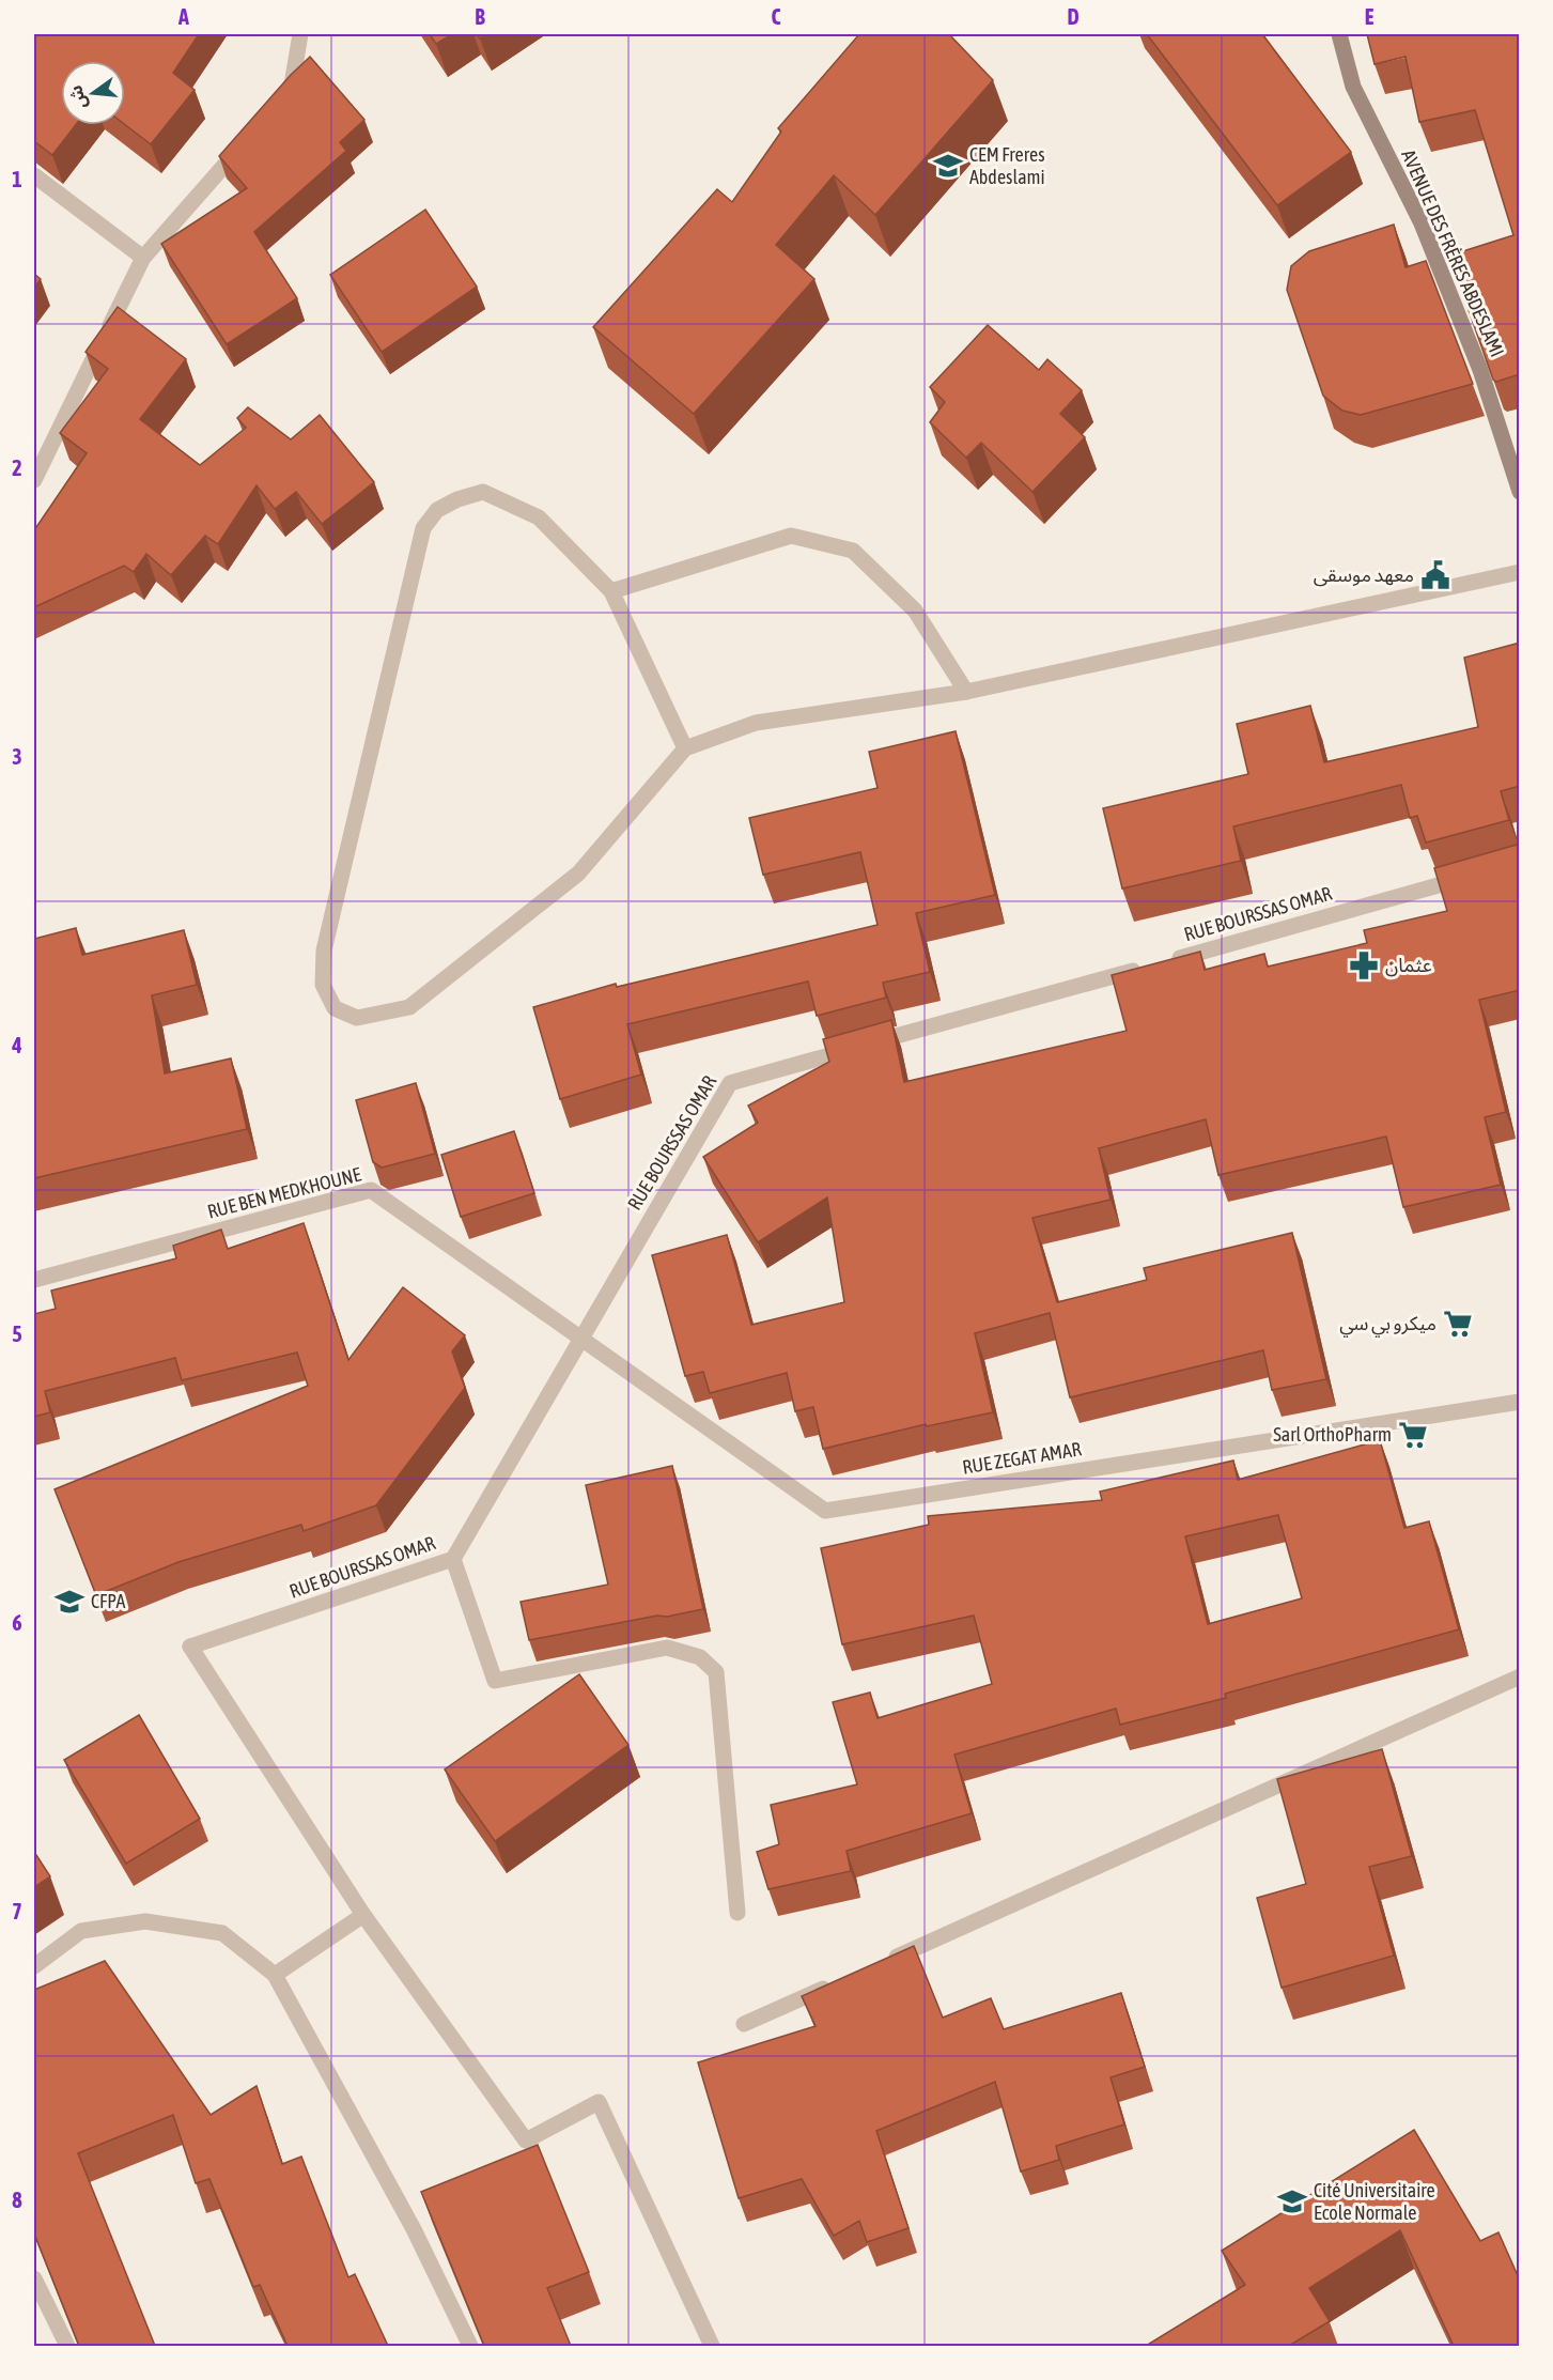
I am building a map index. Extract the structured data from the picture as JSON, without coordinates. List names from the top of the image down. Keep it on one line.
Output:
{"streets":{"main road":["AVENUE DES FRÈRES ABDESLAMI"],"street":["RUE BOURSSAS OMAR","RUE BEN MEDKHOUNE","RUE ZEGAT AMAR"]},"crossings":[["RUE BOURSSAS OMAR","RUE BEN MEDKHOUNE"],["RUE BOURSSAS OMAR","RUE ZEGAT AMAR"],["RUE BEN MEDKHOUNE","RUE ZEGAT AMAR"]],"places":{"school or university":["CEM Freres Abdeslami","CFPA","Cité Universitaire Ecole Normale"],"public building":["معهد موسقى"],"pharmacy":["عثمان"],"supermarket":["ميكرو بي سي","Sarl OrthoPharm"]},"north":"left","grid":{"columns":["A","B","C","D","E"],"rows":["1","2","3","4","5","6","7","8"]}}
